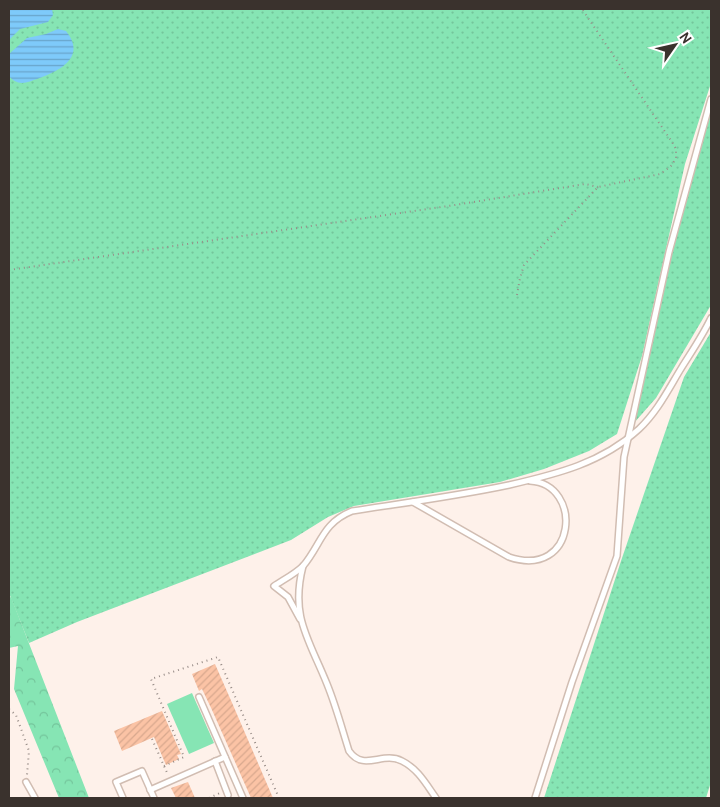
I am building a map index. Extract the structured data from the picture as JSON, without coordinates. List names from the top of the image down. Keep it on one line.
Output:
{"north":"top right"}
